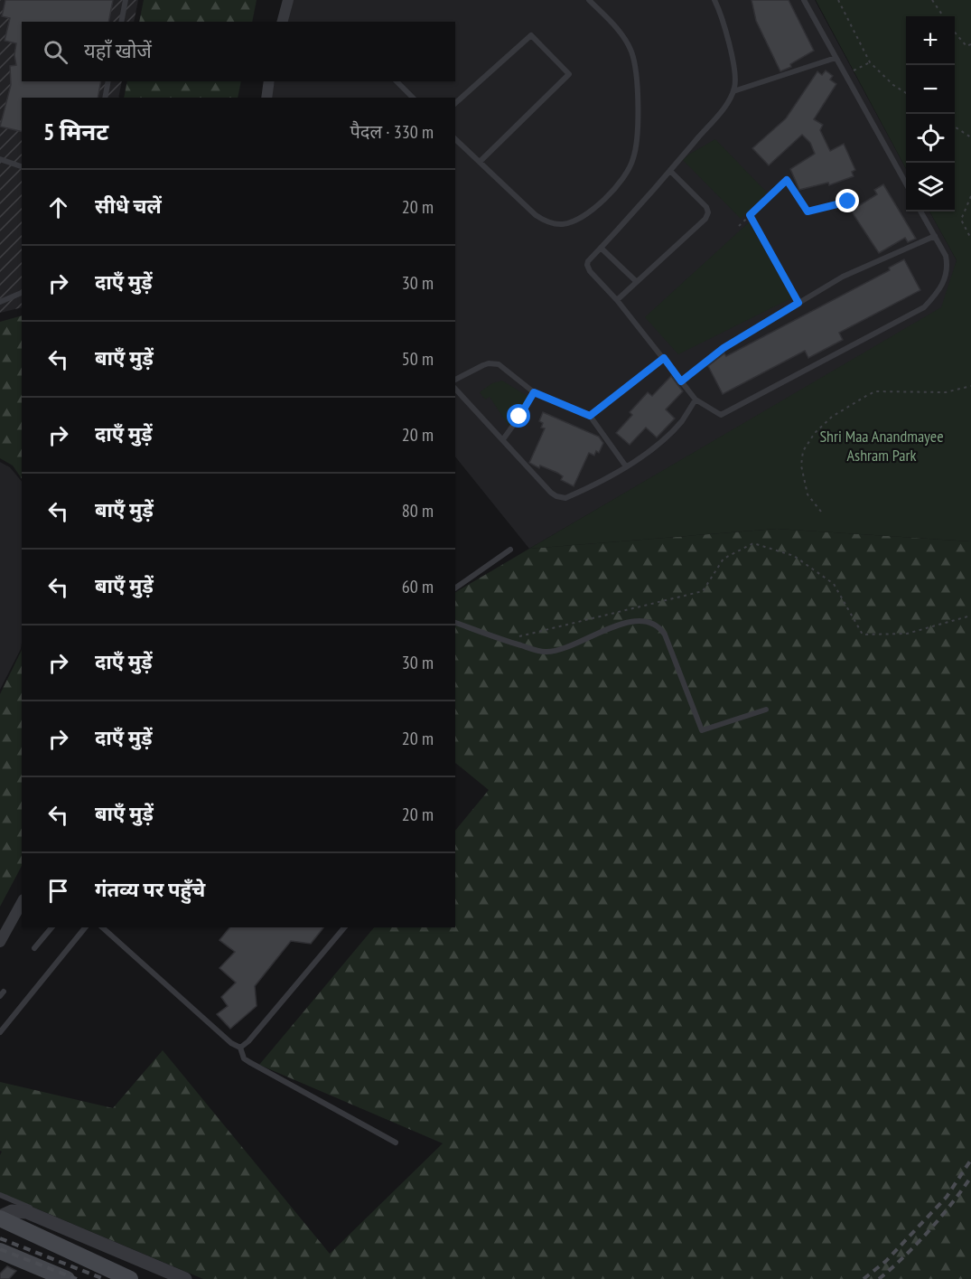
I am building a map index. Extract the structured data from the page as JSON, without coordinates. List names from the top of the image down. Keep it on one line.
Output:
{"parks":["Shri Maa Anandmayee Ashram Park"],"page":{"map_buttons":["+","−"],"search":"यहाँ खोजें","heading":["5 मिनट","पैदल · 330 m"],"list":[["सीधे चलें","20 m"],["दाएँ मुड़ें","30 m"],["बाएँ मुड़ें","50 m"],["दाएँ मुड़ें","20 m"],["बाएँ मुड़ें","80 m"],["बाएँ मुड़ें","60 m"],["दाएँ मुड़ें","30 m"],["दाएँ मुड़ें","20 m"],["बाएँ मुड़ें","20 m"],"गंतव्य पर पहुँचे"]}}
